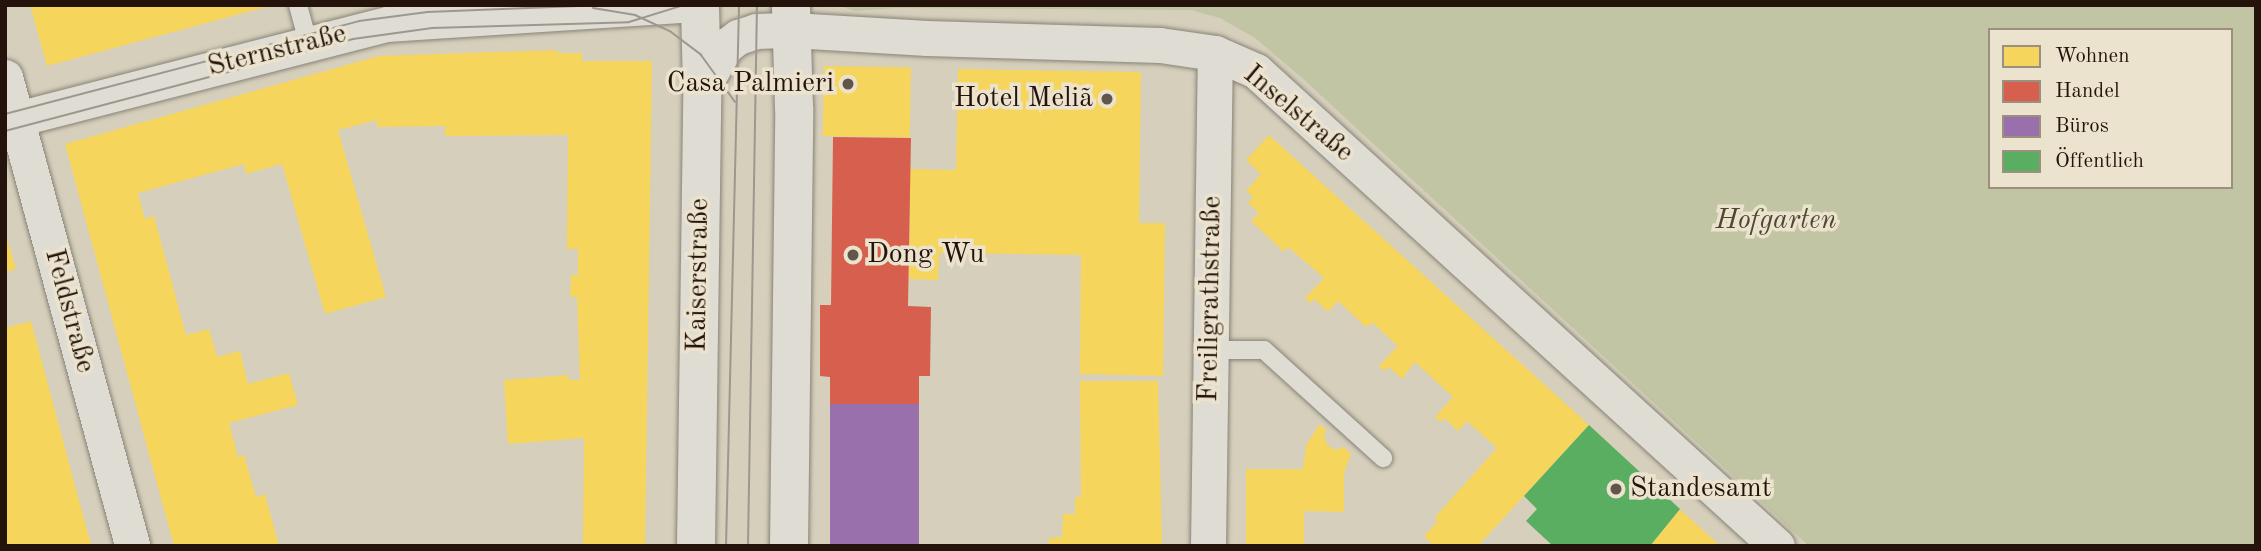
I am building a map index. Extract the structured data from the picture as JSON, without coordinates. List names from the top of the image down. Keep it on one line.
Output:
{"streets":{"main road":["Kaiserstraße"],"street":["Sternstraße","Inselstraße","Freiligrathstraße","Feldstraße"]},"crossings":[["Sternstraße","Feldstraße"],["Inselstraße","Kaiserstraße"],["Inselstraße","Freiligrathstraße"]],"parks":["Hofgarten"],"places":["Casa Palmieri","Hotel Meliã","Dong Wu","Standesamt"],"legend":["Wohnen","Handel","Büros","Öffentlich"]}
